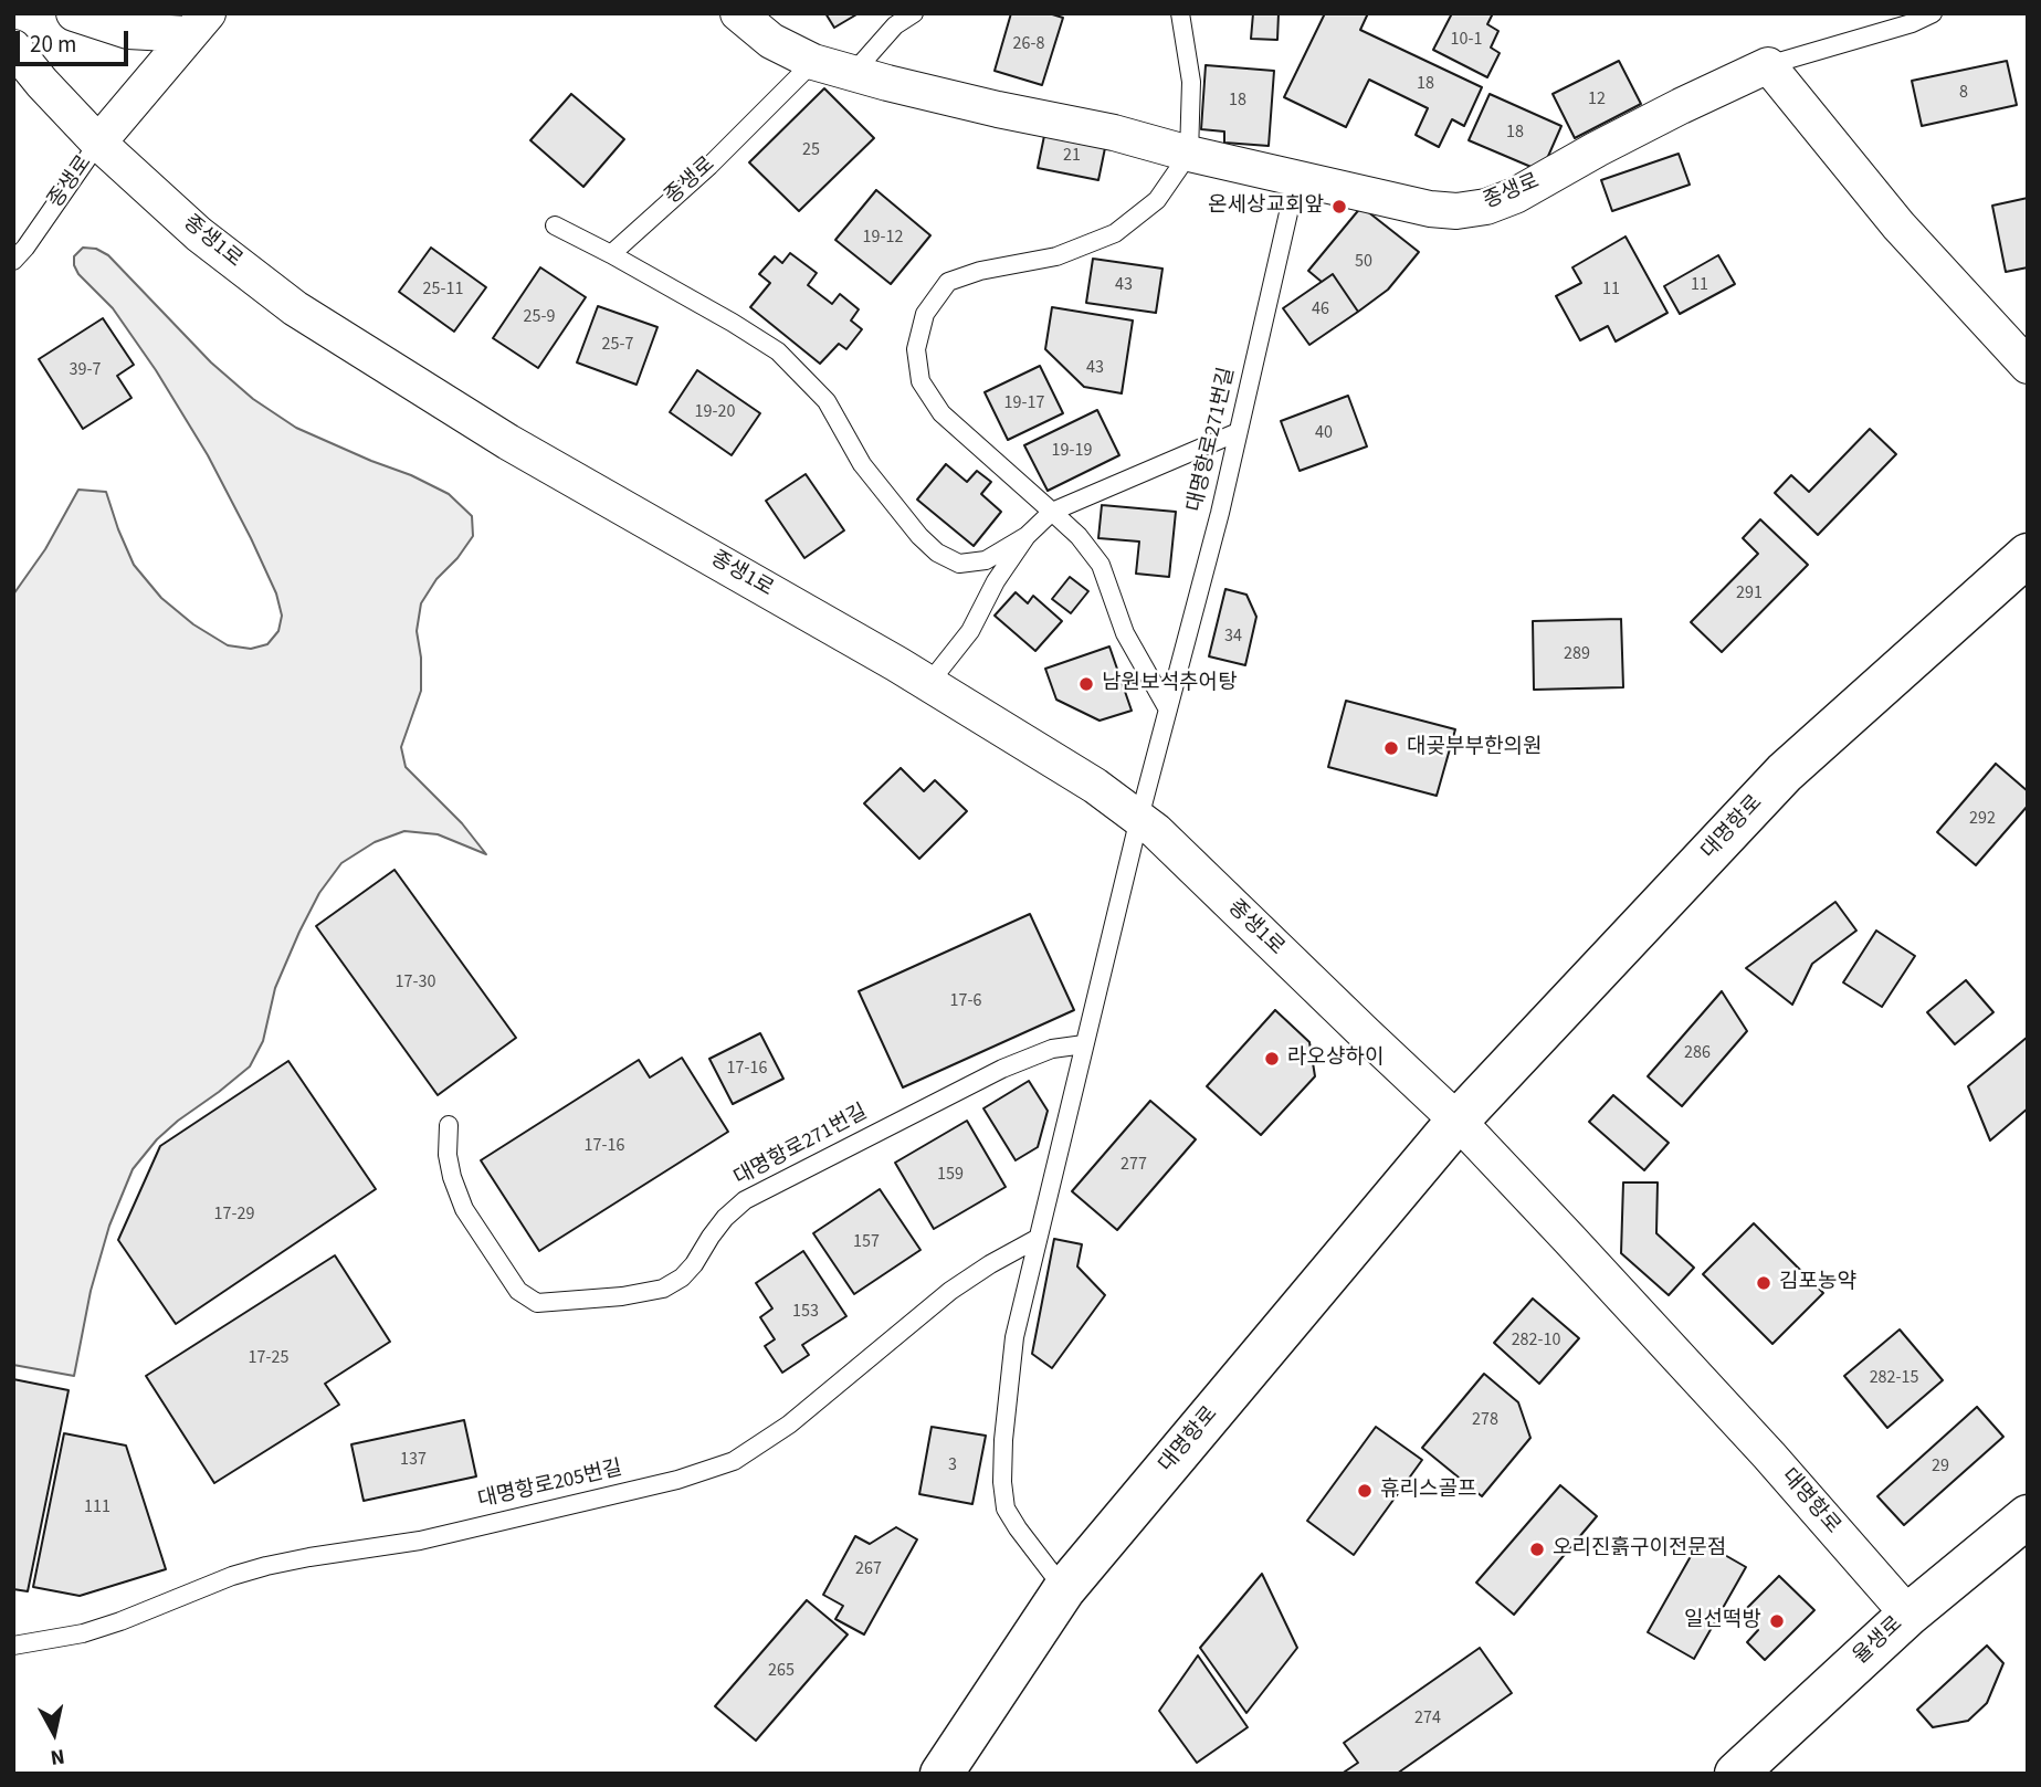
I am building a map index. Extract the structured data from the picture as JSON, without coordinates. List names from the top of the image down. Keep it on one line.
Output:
{"streets":{"main road":["대명항로","율생로"],"street":["종생로","종생1로"],"lane":["대명항로271번길","대명항로205번길"]},"crossings":[["종생로","종생1로"],["종생로","대명항로271번길"],["종생1로","대명항로271번길"],["종생1로","대명항로"],["대명항로271번길","대명항로"],["대명항로271번길","대명항로205번길"],["대명항로","율생로"]],"places":["온세상교회앞","남원보석추어탕","대곶부부한의원","라오샹하이","김포농약","휴리스골프","오리진흙구이전문점","일선떡방"],"house_numbers":["10-1","26-8","18","8","12","18","18","25","21","19-12","50","43","11","25-11","11","46","25-9","25-7","43","39-7","19-17","19-20","40","19-19","291","34","289","292","17-30","17-6","286","17-16","17-16","277","159","17-29","157","153","282-10","17-25","282-15","278","137","3","29","111","267","265","274"],"scale_bar":"20 m","north":"bottom"}
